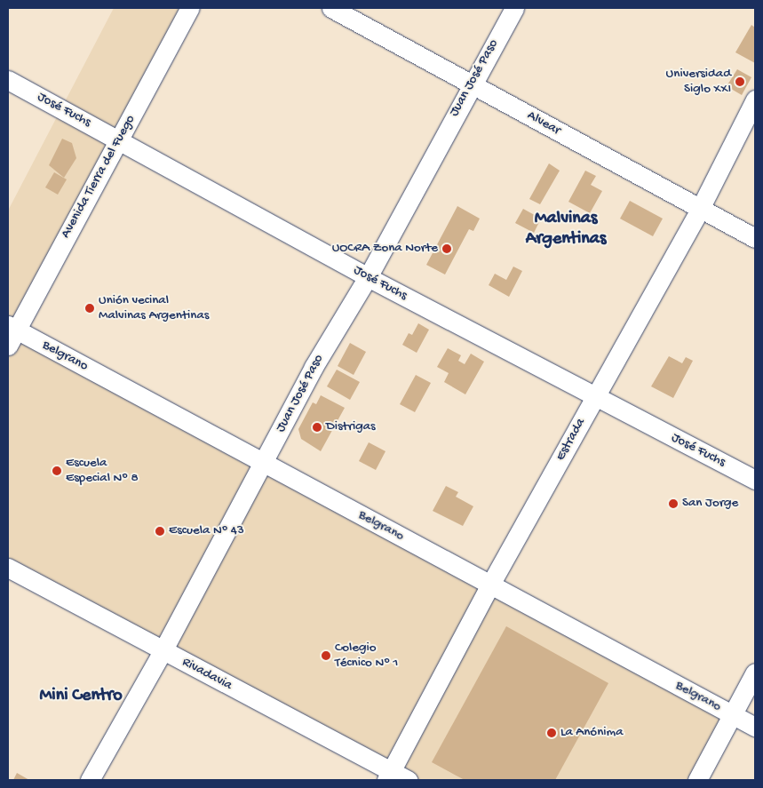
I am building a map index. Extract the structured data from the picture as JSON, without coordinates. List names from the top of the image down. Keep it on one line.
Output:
{"streets":{"street":["Juan José Paso","José Fuchs","Alvear","Avenida Tierra del Fuego","Belgrano","Estrada","Rivadavia"]},"crossings":[["Juan José Paso","José Fuchs"],["Juan José Paso","Alvear"],["Juan José Paso","Belgrano"],["Juan José Paso","Rivadavia"],["José Fuchs","Avenida Tierra del Fuego"],["José Fuchs","Estrada"],["Alvear","Estrada"],["Avenida Tierra del Fuego","Belgrano"],["Belgrano","Estrada"],["Estrada","Rivadavia"]],"districts":["Malvinas Argentinas","Mini Centro"],"places":["Universidad Siglo XXI","UOCRA Zona Norte","Unión vecinal Malvinas Argentinas","Distrigas","Escuela Especial Nº 8","San Jorge","Escuela Nº 43","Colegio Técnico Nº 1","La Anónima"]}
